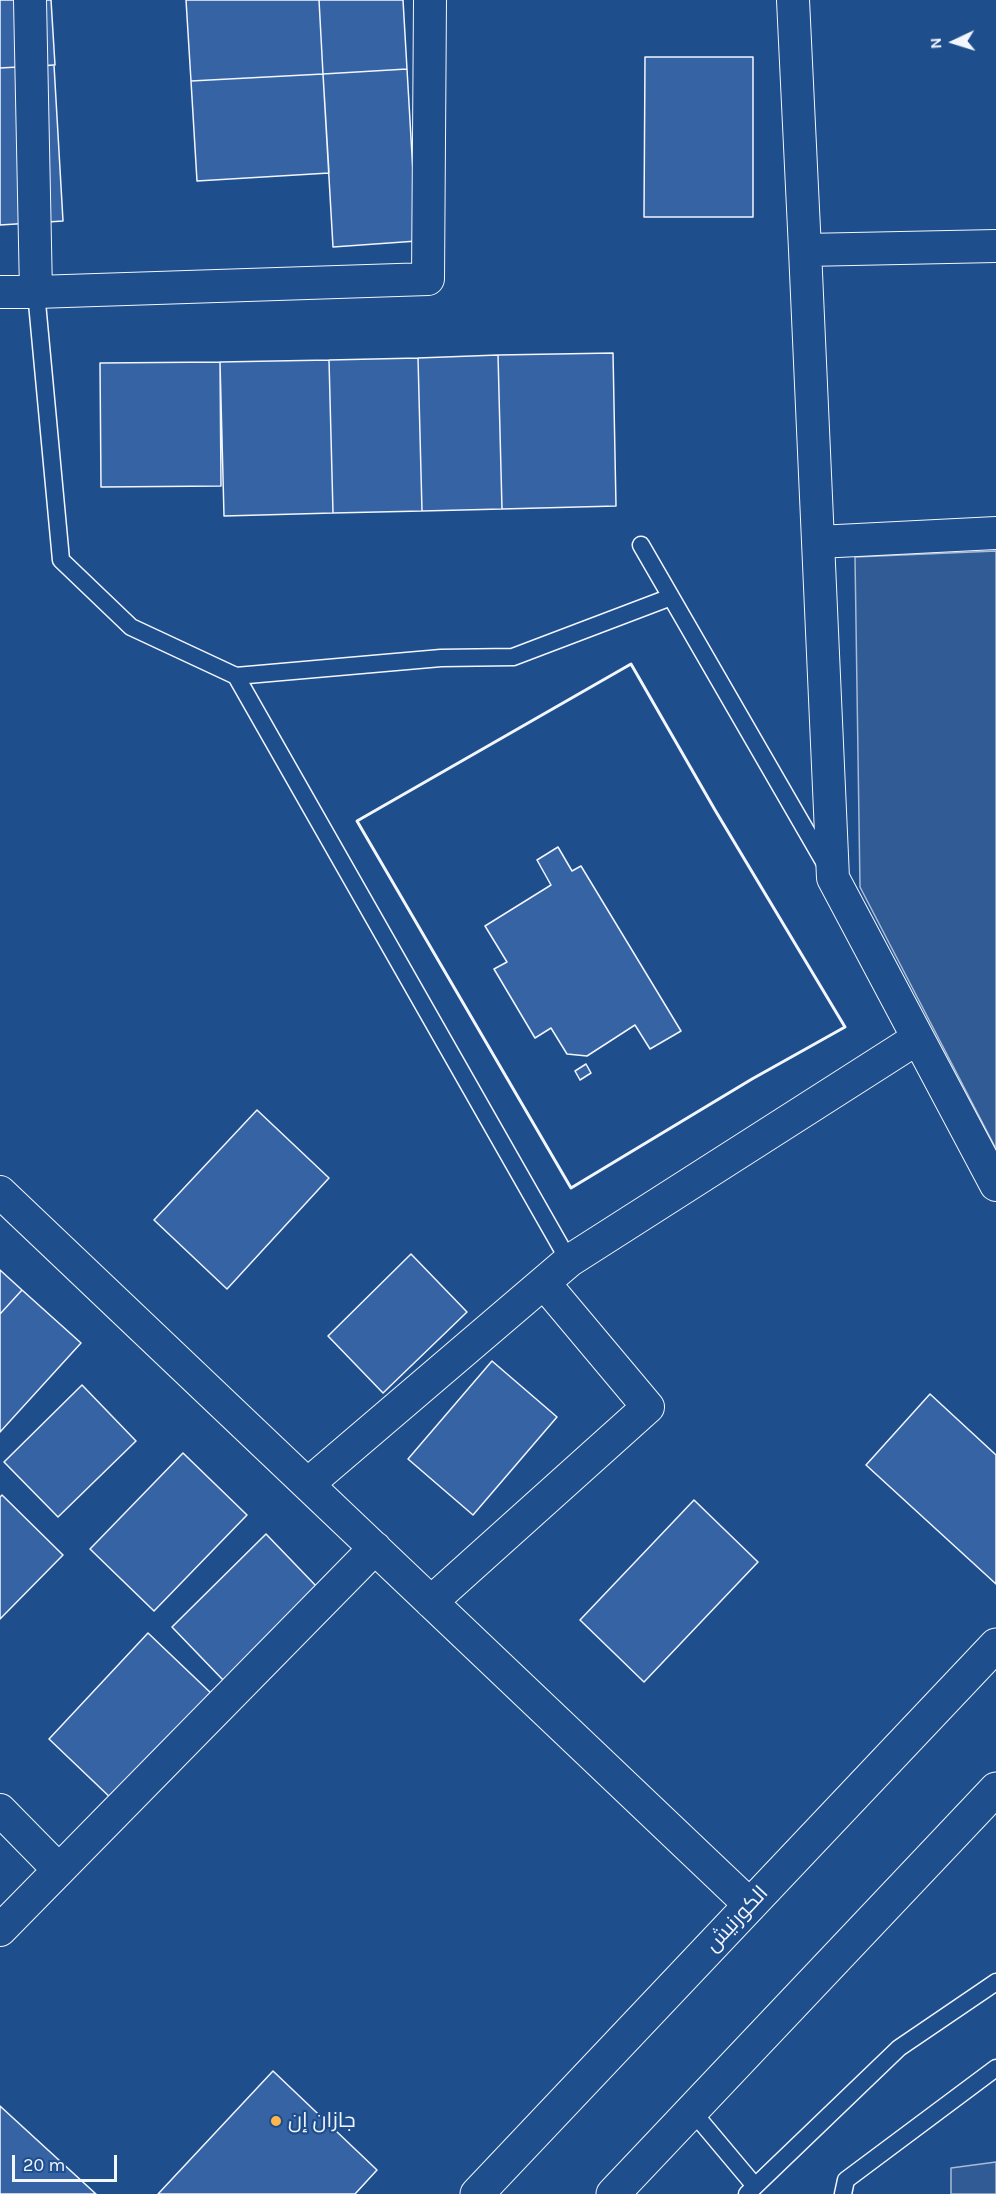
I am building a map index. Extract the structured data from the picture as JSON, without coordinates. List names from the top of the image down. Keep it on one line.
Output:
{"streets":{"main road":["الكورنيش"]},"places":["جازان إن"],"scale_bar":"20 m","north":"left"}
